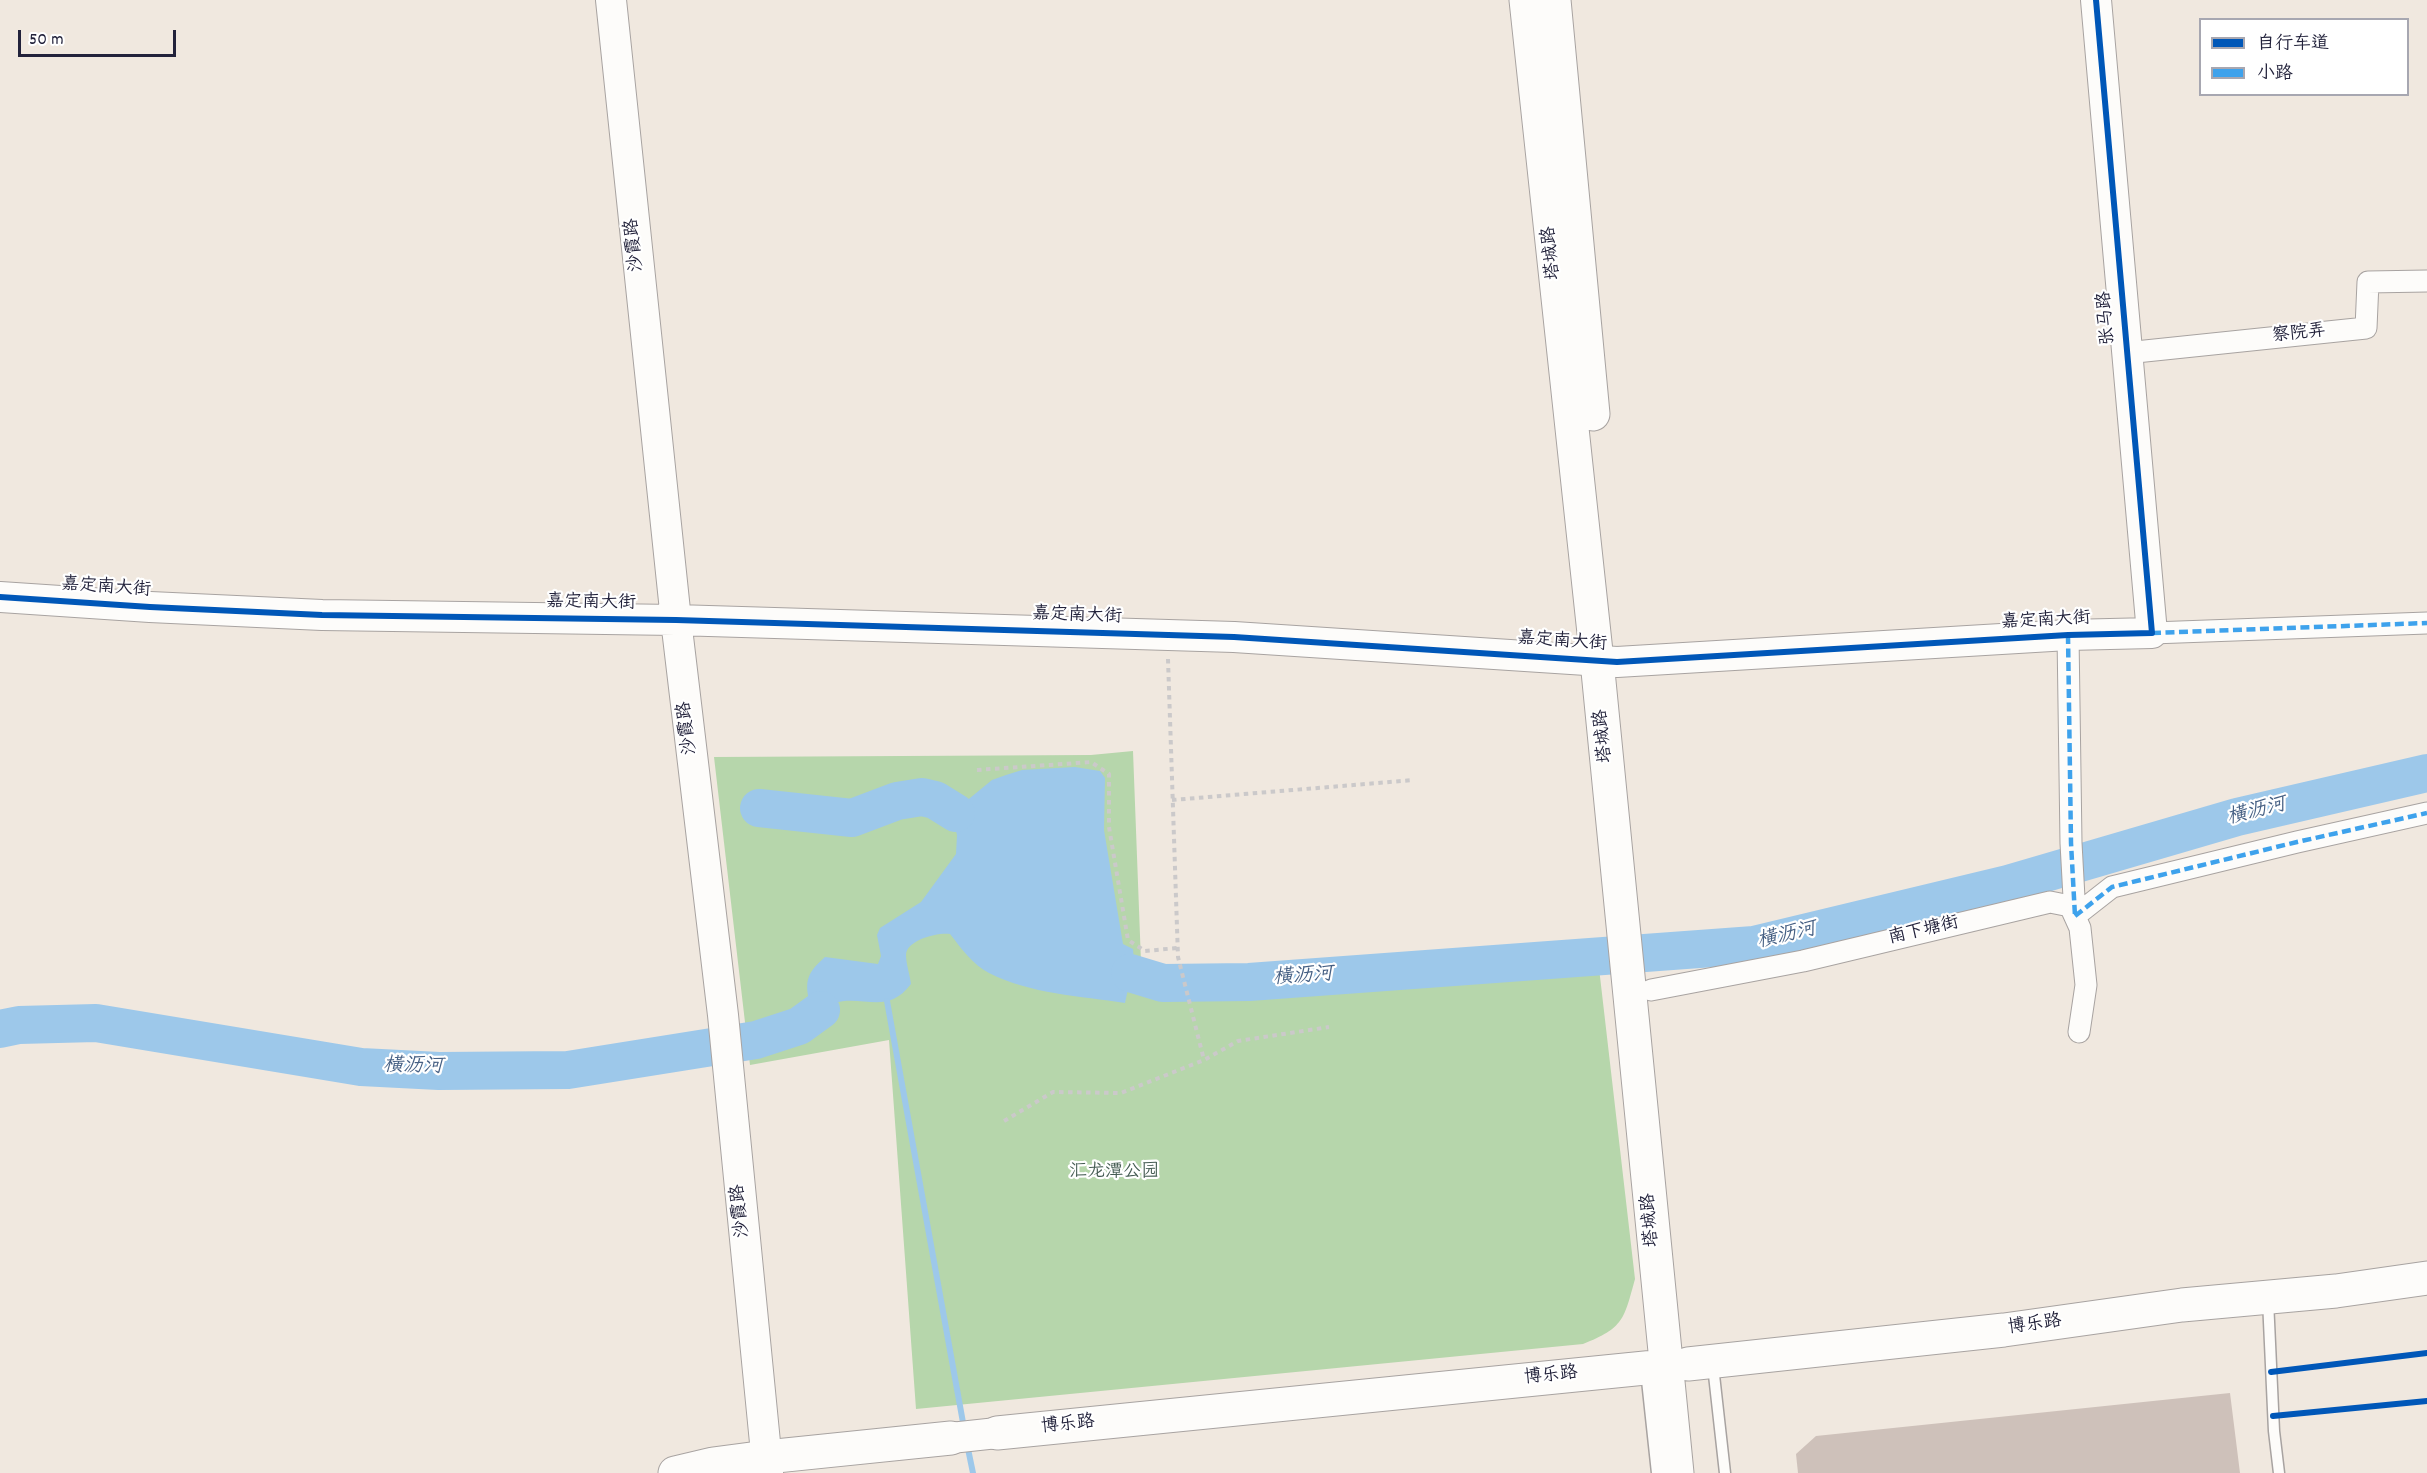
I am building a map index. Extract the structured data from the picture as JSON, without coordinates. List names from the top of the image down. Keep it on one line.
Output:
{"streets":{"main road":["塔城路","博乐路"],"street":["沙霞路","张马路","察院弄","嘉定南大街","南下塘街"]},"crossings":[["沙霞路","嘉定南大街"],["沙霞路","博乐路"],["塔城路","嘉定南大街"],["塔城路","南下塘街"],["塔城路","博乐路"],["张马路","察院弄"],["张马路","嘉定南大街"]],"water":["横沥河"],"parks":["汇龙潭公园"],"legend":["自行车道","小路"],"scale_bar":"50 m"}
